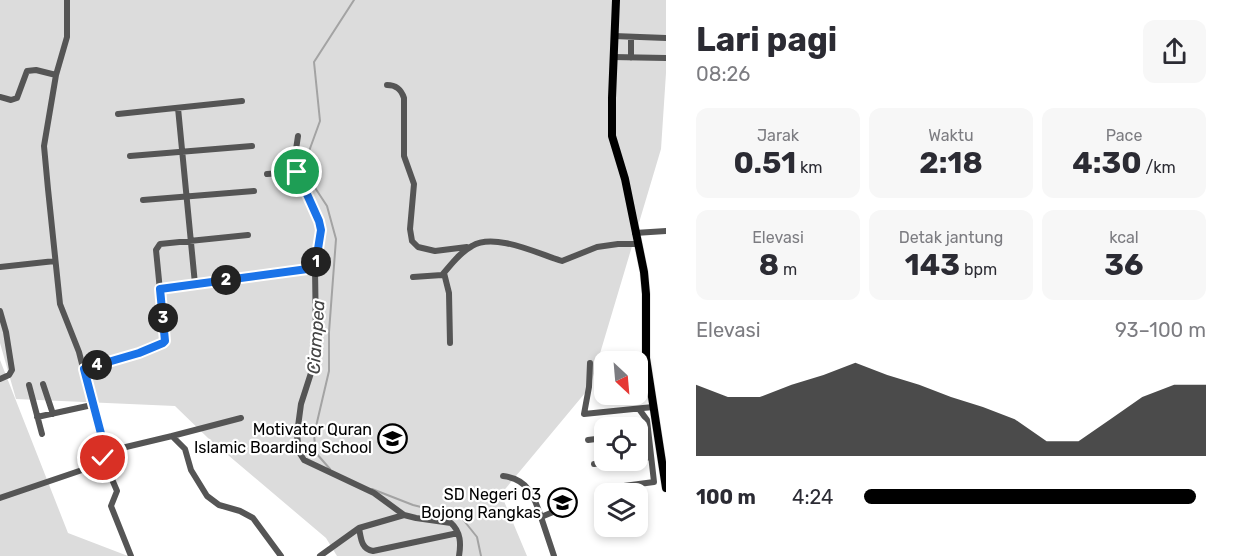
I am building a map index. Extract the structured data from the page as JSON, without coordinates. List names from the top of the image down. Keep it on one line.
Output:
{"water":["Ciampea"],"places":{"school or university":["Motivator Quran Islamic Boarding School","SD Negeri 03 Bojong Rangkas"]},"north":"bottom right","page":{"heading":["Lari pagi","08:26"],"stats":[["Jarak","0.51 km"],["Waktu","2:18"],["Pace","4:30 /km"],["Elevasi","8 m"],["Detak jantung","143 bpm"],["kcal","36"]],"pins":["1","2","3","4"],"chart":["Elevasi","93–100 m"],"list":[{"name":"100 m","note":"4:24"}]}}
